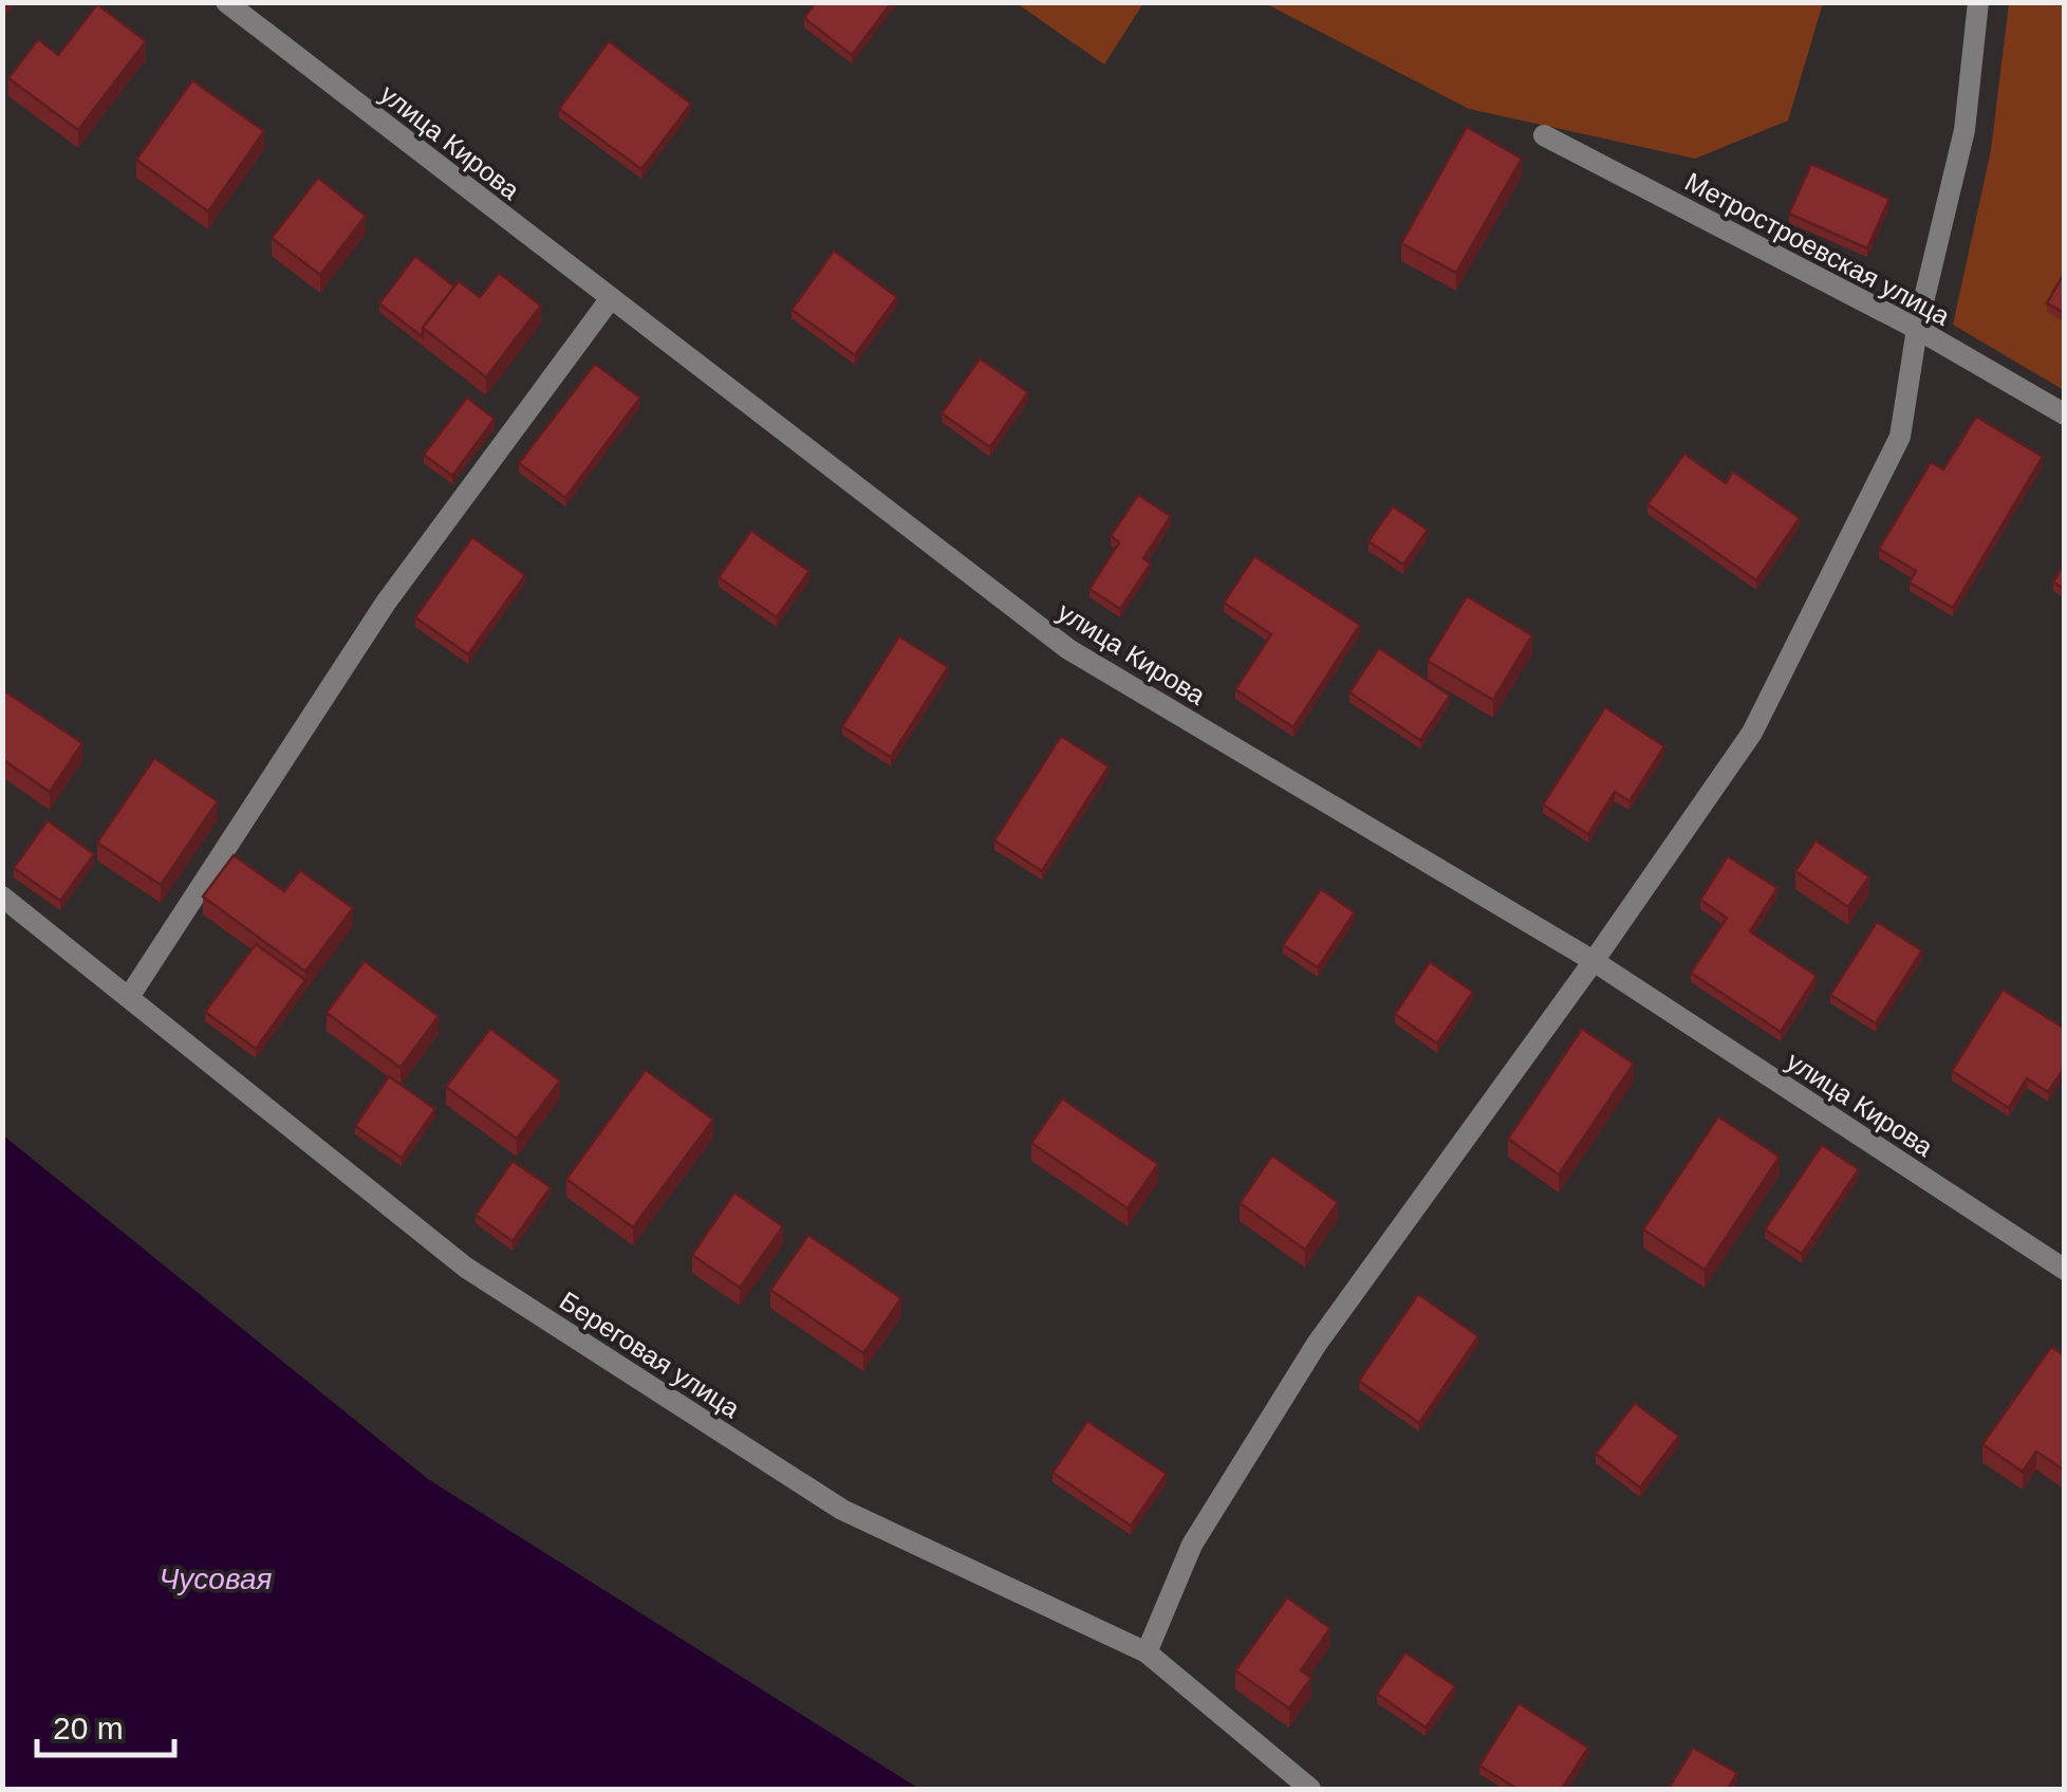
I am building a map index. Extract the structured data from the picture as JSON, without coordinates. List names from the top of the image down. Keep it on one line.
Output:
{"streets":{"street":["улица Кирова","Метростроевская улица","Береговая улица"]},"water":["Чусовая"],"scale_bar":"20 m"}
